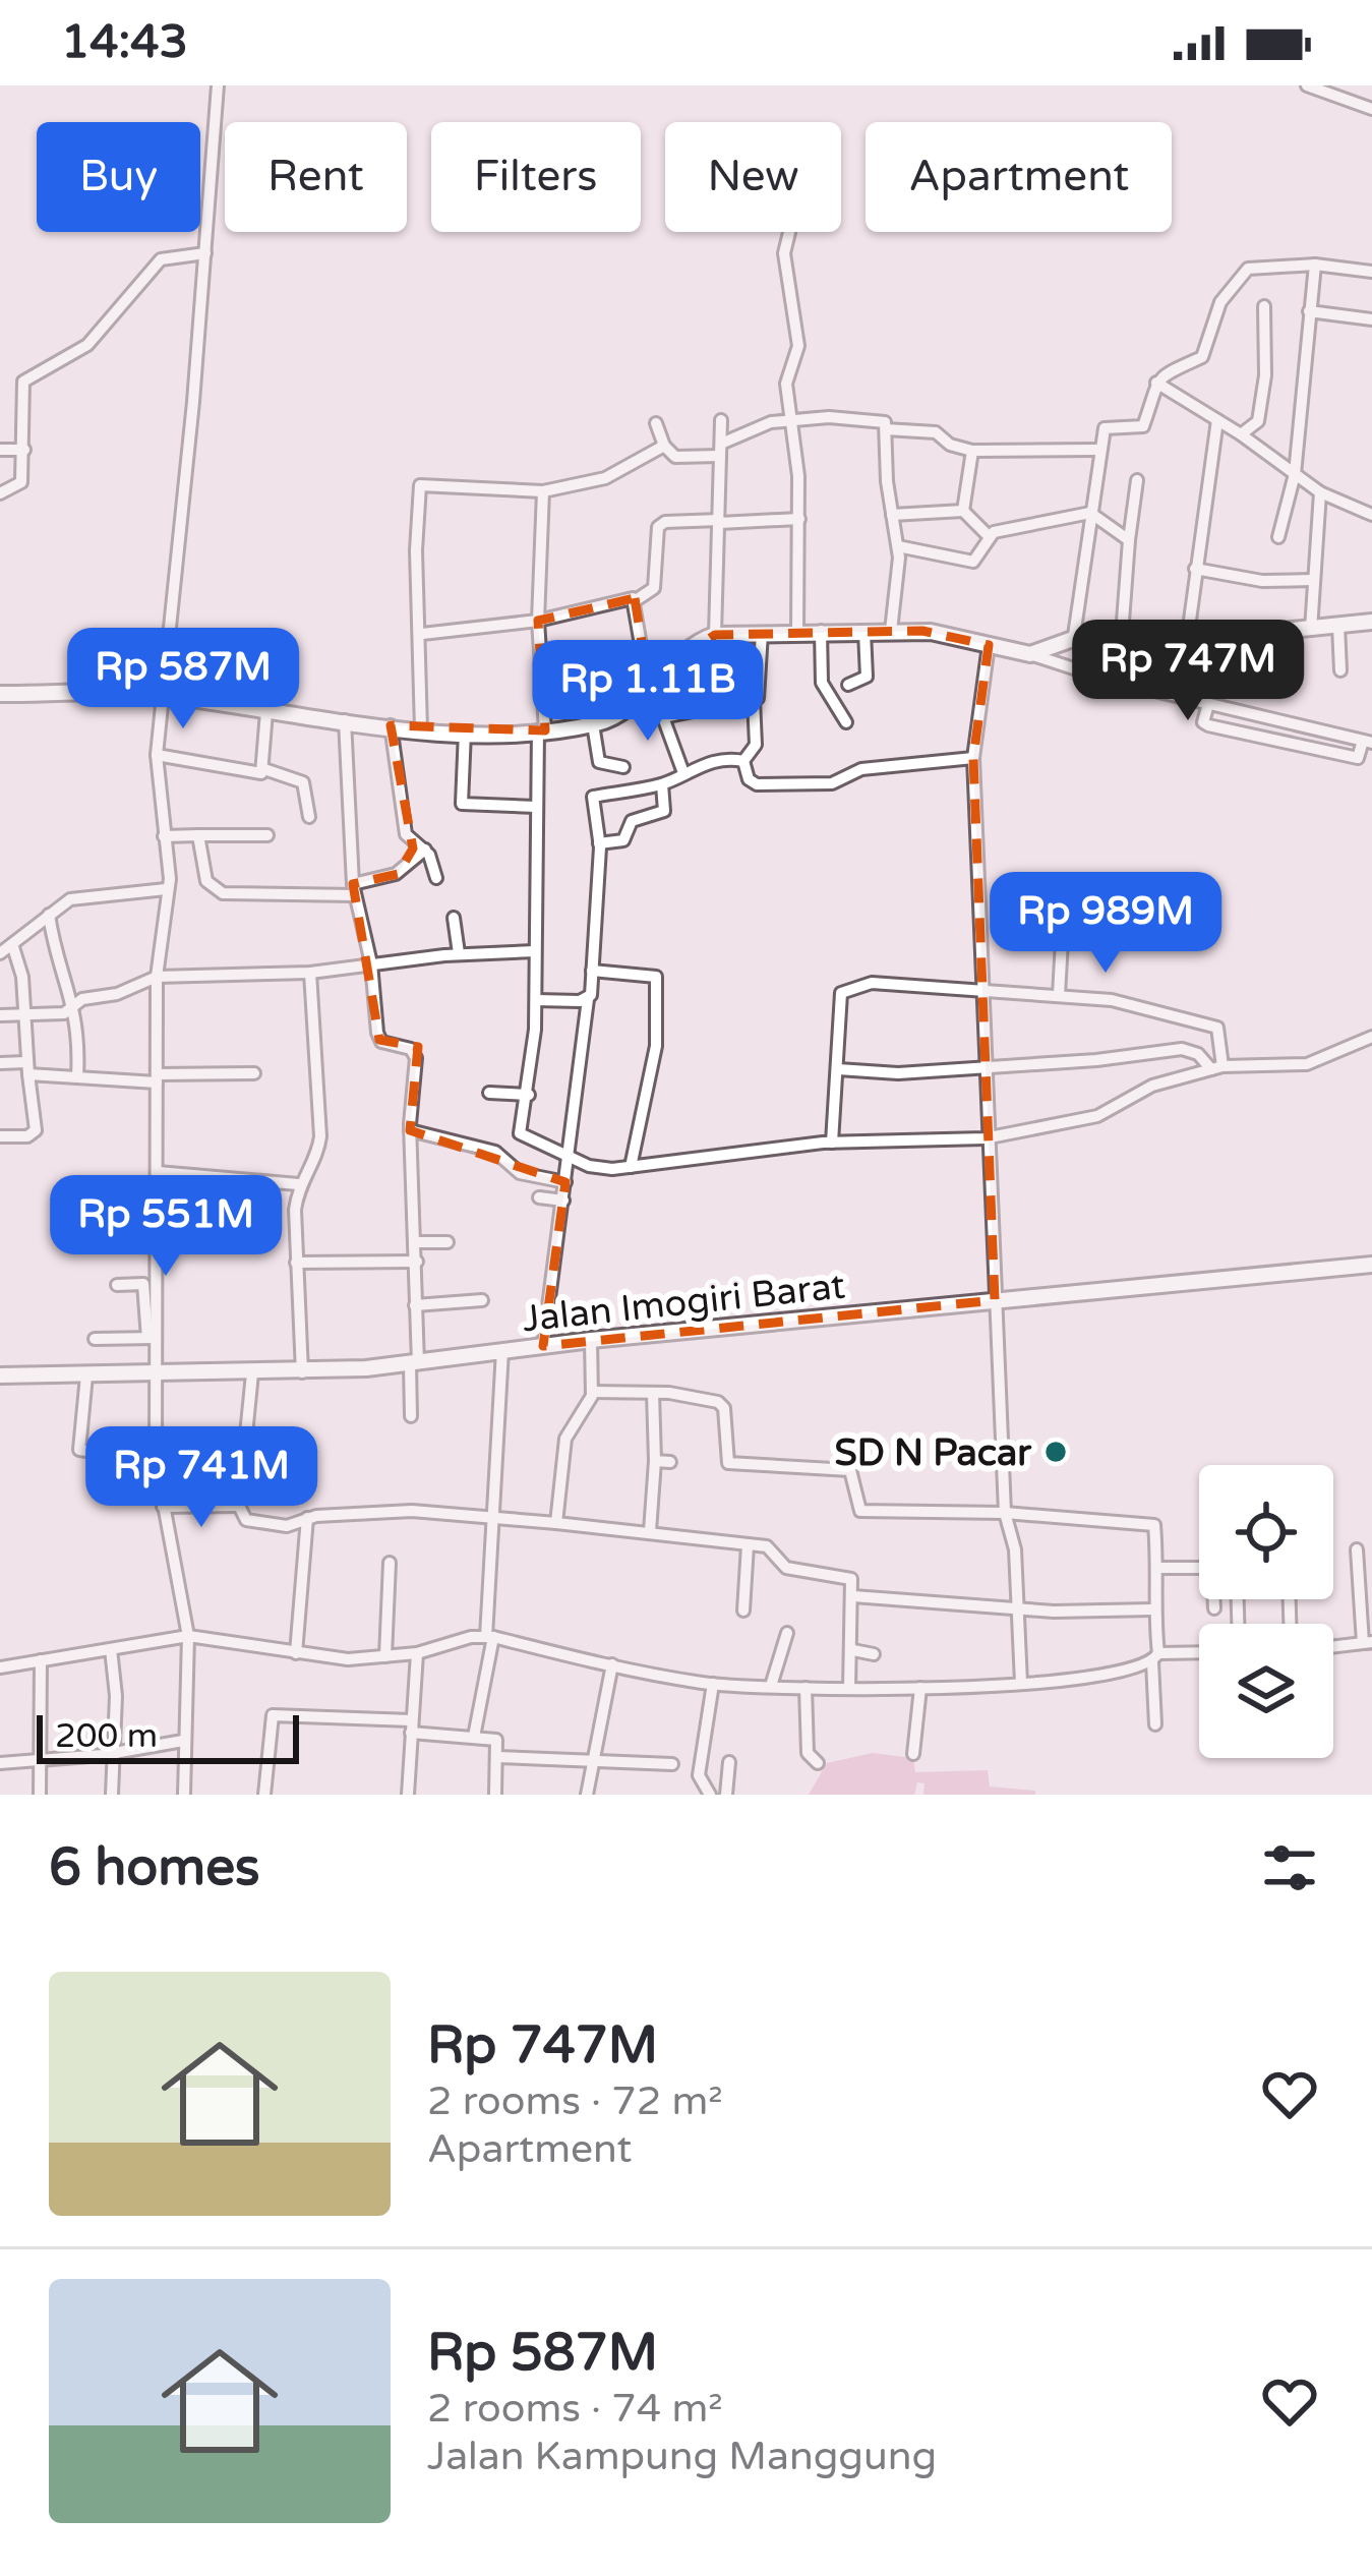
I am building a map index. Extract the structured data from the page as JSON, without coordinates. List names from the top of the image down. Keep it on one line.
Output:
{"streets":{"street":["Jalan Imogiri Barat"]},"places":["SD N Pacar"],"scale_bar":"200 m","page":{"status":"14:43","chip":["Buy","Rent","Filters","New","Apartment"],"price":["Rp 747M","Rp 587M","Rp 1.11B","Rp 989M","Rp 551M","Rp 741M"],"scale":"200 m","heading":"6 homes","list":[{"name":"Rp 747M","note":"2 rooms · 72 m² · Apartment"},{"name":"Rp 587M","note":"2 rooms · 74 m² · Jalan Kampung Manggung"}]}}
